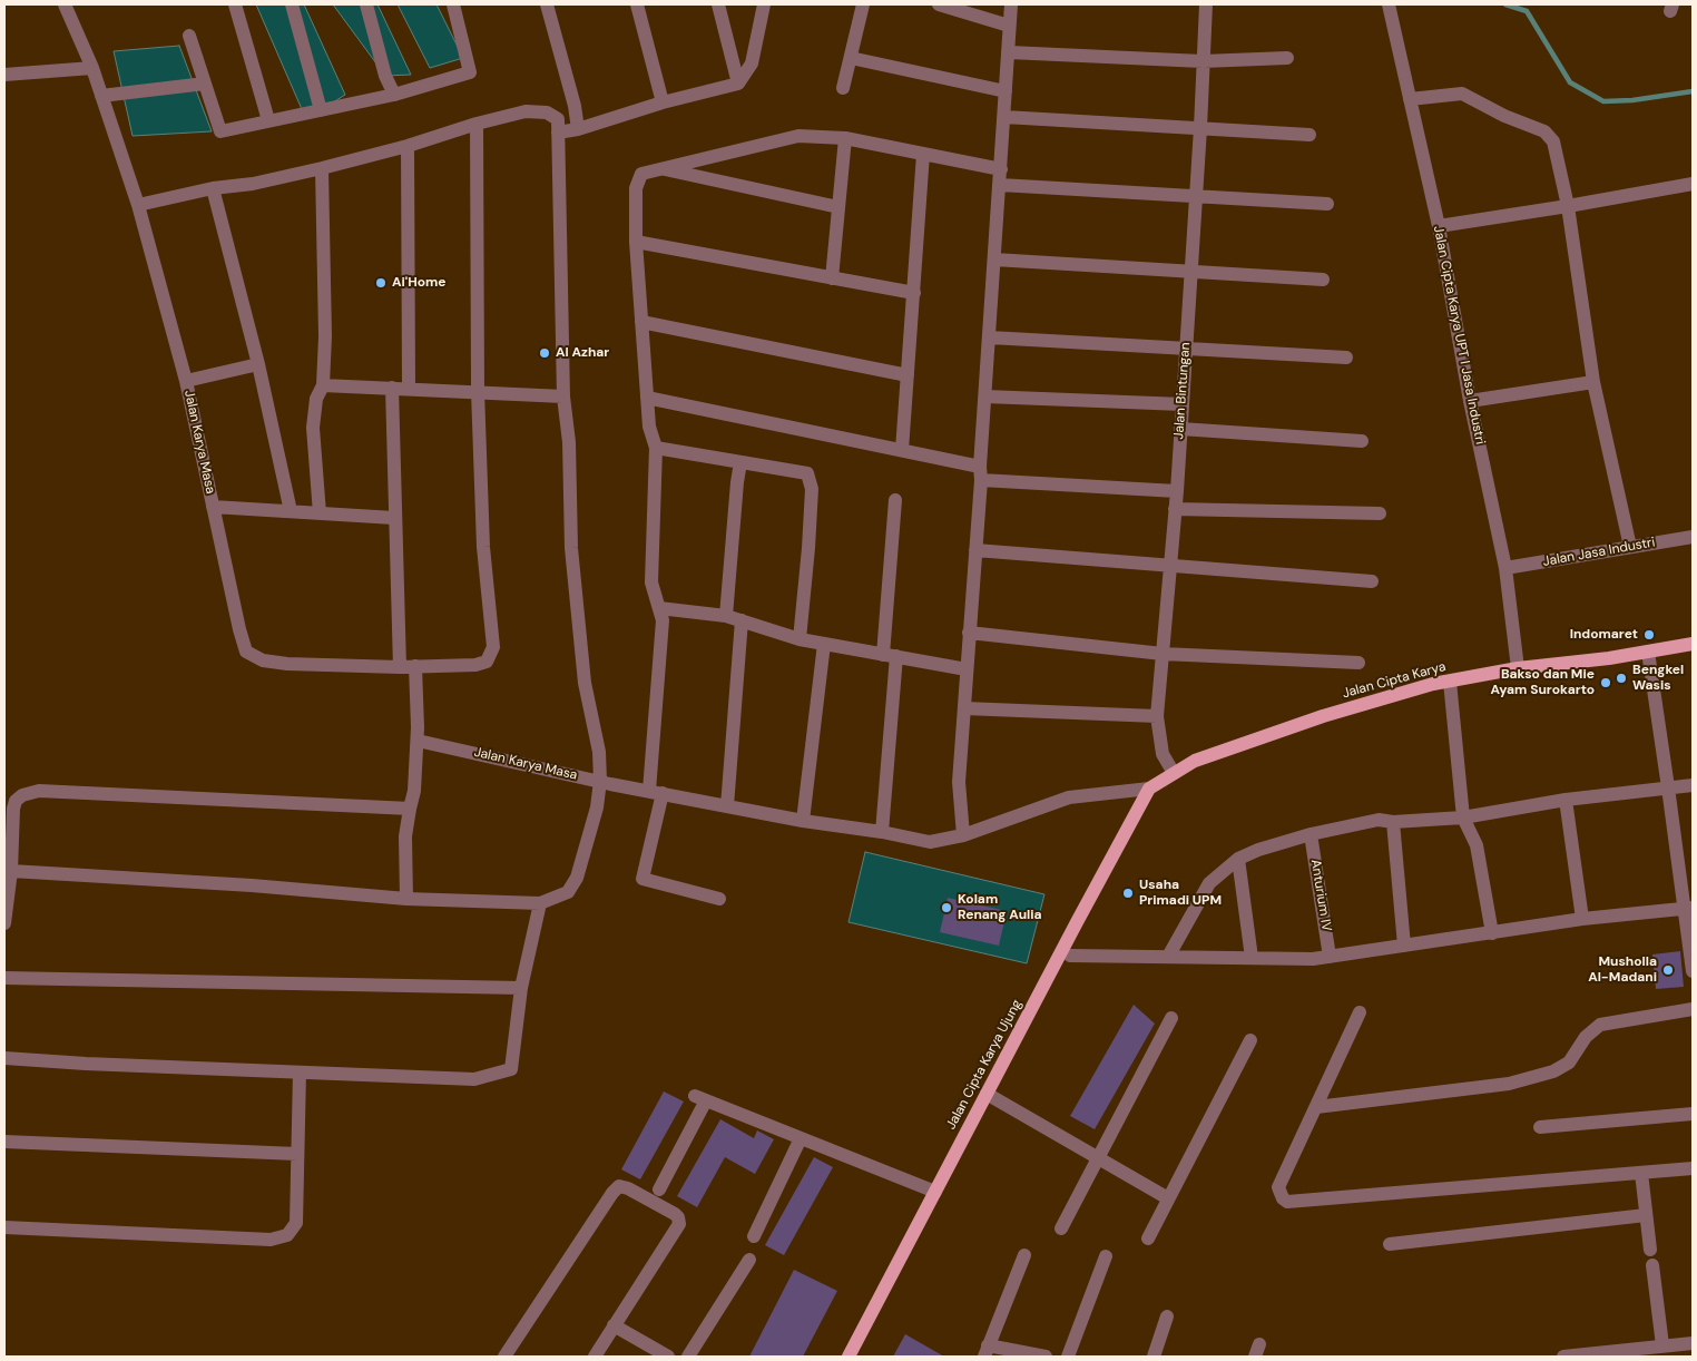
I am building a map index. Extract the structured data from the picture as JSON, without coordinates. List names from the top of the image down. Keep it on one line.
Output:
{"streets":{"main road":["Jalan Cipta Karya","Jalan Cipta Karya Ujung"],"street":["Jalan Cipta Karya UPT I Jasa Industri","Jalan Bintungan","Jalan Karya Masa","Jalan Jasa Industri","Anturium IV"]},"crossings":[["Jalan Cipta Karya UPT I Jasa Industri","Jalan Jasa Industri"],["Jalan Cipta Karya UPT I Jasa Industri","Jalan Cipta Karya"],["Jalan Bintungan","Jalan Cipta Karya"],["Jalan Karya Masa","Jalan Cipta Karya"],["Jalan Karya Masa","Jalan Cipta Karya Ujung"],["Jalan Cipta Karya","Jalan Cipta Karya Ujung"]],"places":["Ai'Home","Al Azhar","Indomaret","Bengkel Wasis","Bakso dan Mie Ayam Surokarto","Usaha Primadi UPM","Kolam Renang Aulia","Musholla Al-Madani"]}
